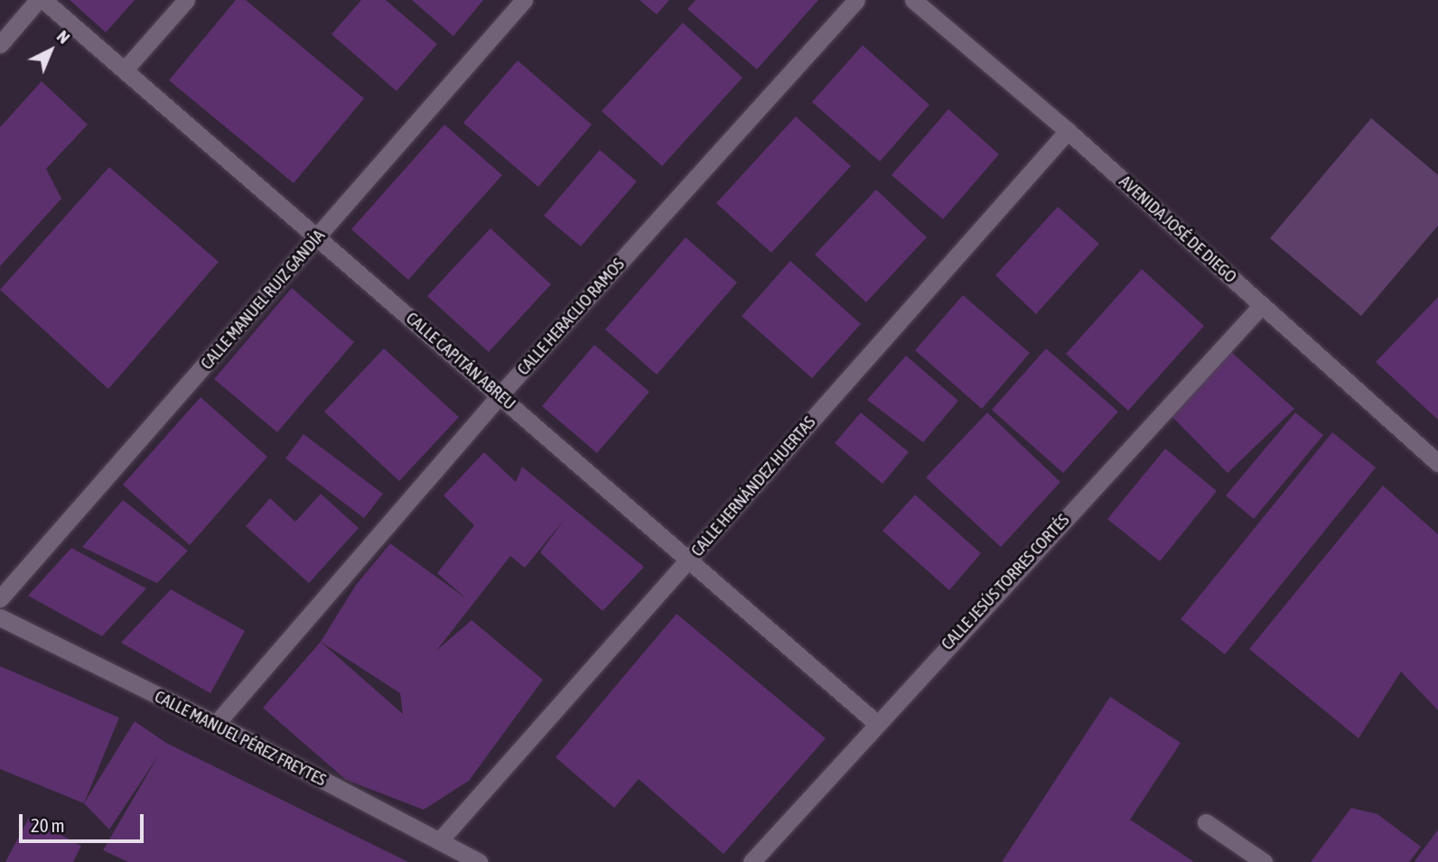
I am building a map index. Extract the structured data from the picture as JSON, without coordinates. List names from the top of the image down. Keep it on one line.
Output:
{"streets":{"street":["AVENIDA JOSÉ DE DIEGO","CALLE MANUEL RUIZ GANDÍA","CALLE HERACLIO RAMOS","CALLE CAPITÁN ABREU","CALLE HERNÁNDEZ HUERTAS","CALLE JESÚS TORRES CORTÉS","CALLE MANUEL PÉREZ FREYTES"]},"crossings":[["AVENIDA JOSÉ DE DIEGO","CALLE HERNÁNDEZ HUERTAS"],["AVENIDA JOSÉ DE DIEGO","CALLE JESÚS TORRES CORTÉS"],["CALLE MANUEL RUIZ GANDÍA","CALLE CAPITÁN ABREU"],["CALLE HERACLIO RAMOS","CALLE CAPITÁN ABREU"],["CALLE HERACLIO RAMOS","CALLE MANUEL PÉREZ FREYTES"],["CALLE CAPITÁN ABREU","CALLE HERNÁNDEZ HUERTAS"],["CALLE CAPITÁN ABREU","CALLE JESÚS TORRES CORTÉS"],["CALLE HERNÁNDEZ HUERTAS","CALLE MANUEL PÉREZ FREYTES"]],"scale_bar":"20 m","north":"top right"}
